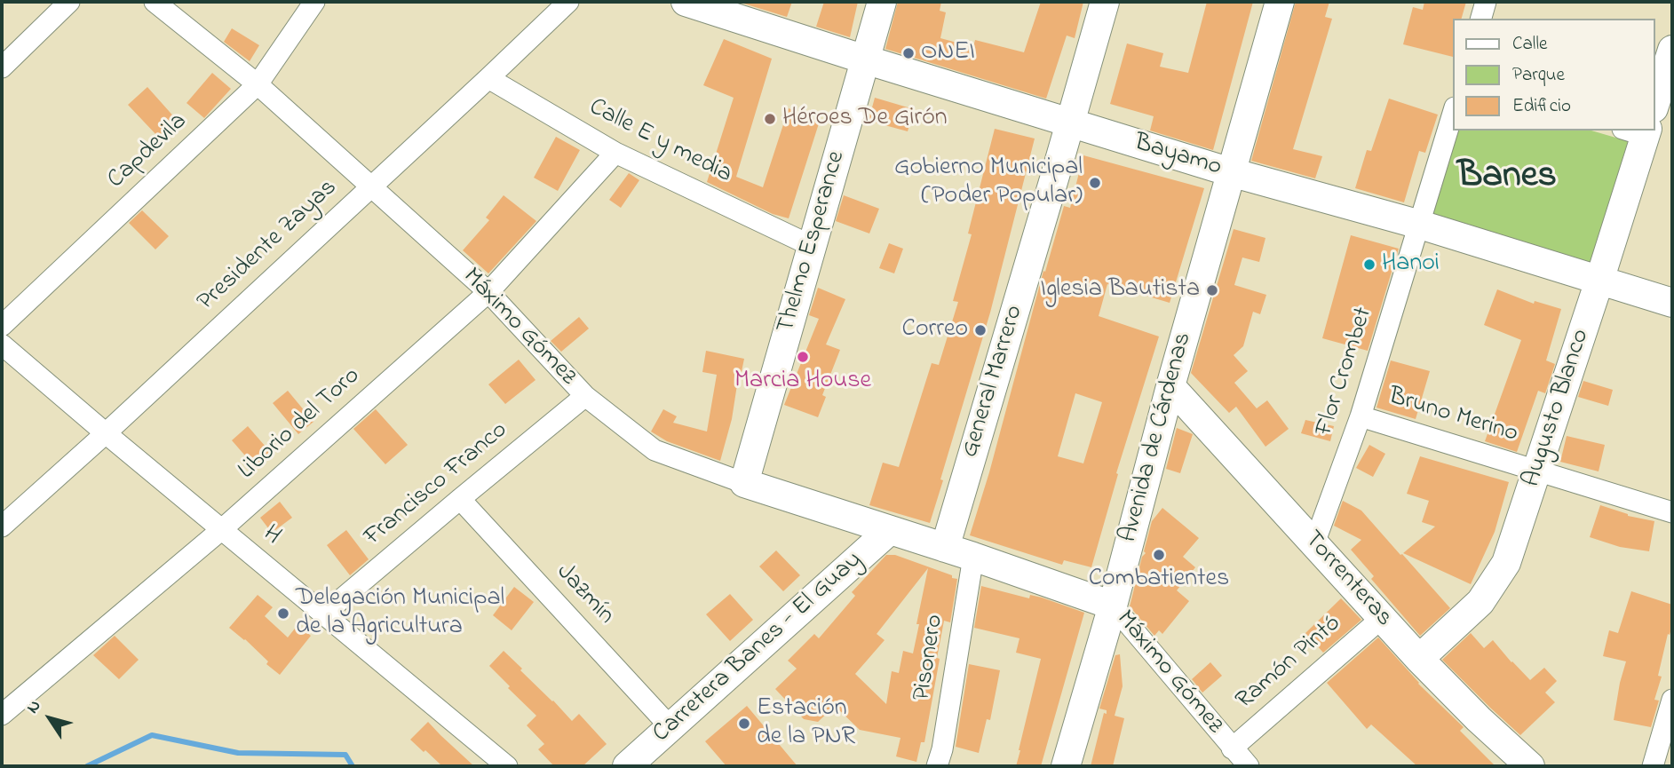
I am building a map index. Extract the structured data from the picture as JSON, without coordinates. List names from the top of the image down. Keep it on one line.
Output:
{"streets":{"main road":["Bayamo","Thelmo Esperance","Máximo Gómez","General Marrero","Augusto Blanco","Avenida de Cárdenas","Torrenteras","Carretera Banes - El Guay"],"street":["Calle E y media","Capdevila","Presidente Zayas","Flor Crombet","Bruno Merino","Liborio del Toro","Francisco Franco","H","Jazmín","Pisonero","Ramón Pintó"]},"crossings":[["Calle E y media","Thelmo Esperance"],["Calle E y media","Presidente Zayas"],["Calle E y media","Liborio del Toro"],["Capdevila","Máximo Gómez"],["Bayamo","Thelmo Esperance"],["Bayamo","Flor Crombet"],["Bayamo","General Marrero"],["Bayamo","Augusto Blanco"],["Bayamo","Avenida de Cárdenas"],["Thelmo Esperance","Máximo Gómez"],["Presidente Zayas","Máximo Gómez"],["Presidente Zayas","H"],["Máximo Gómez","General Marrero"],["Máximo Gómez","Liborio del Toro"],["Máximo Gómez","Avenida de Cárdenas"],["Máximo Gómez","Francisco Franco"],["Máximo Gómez","Carretera Banes - El Guay"],["Máximo Gómez","Pisonero"],["Máximo Gómez","Ramón Pintó"],["Flor Crombet","Bruno Merino"],["Flor Crombet","Torrenteras"],["Augusto Blanco","Bruno Merino"],["Augusto Blanco","Torrenteras"],["Liborio del Toro","H"],["Avenida de Cárdenas","Torrenteras"],["Francisco Franco","H"],["Francisco Franco","Jazmín"],["Torrenteras","Ramón Pintó"],["Jazmín","Carretera Banes - El Guay"]],"districts":["Banes"],"places":["ONEI","Héroes De Girón","Gobierno Municipal (Poder Popular)","Hanoi","Iglesia Bautista","Correo","Marcia House","Combatientes","Delegación Municipal de la Agricultura","Estación de la PNR"],"legend":["Calle","Parque","Edificio"],"north":"top left"}
